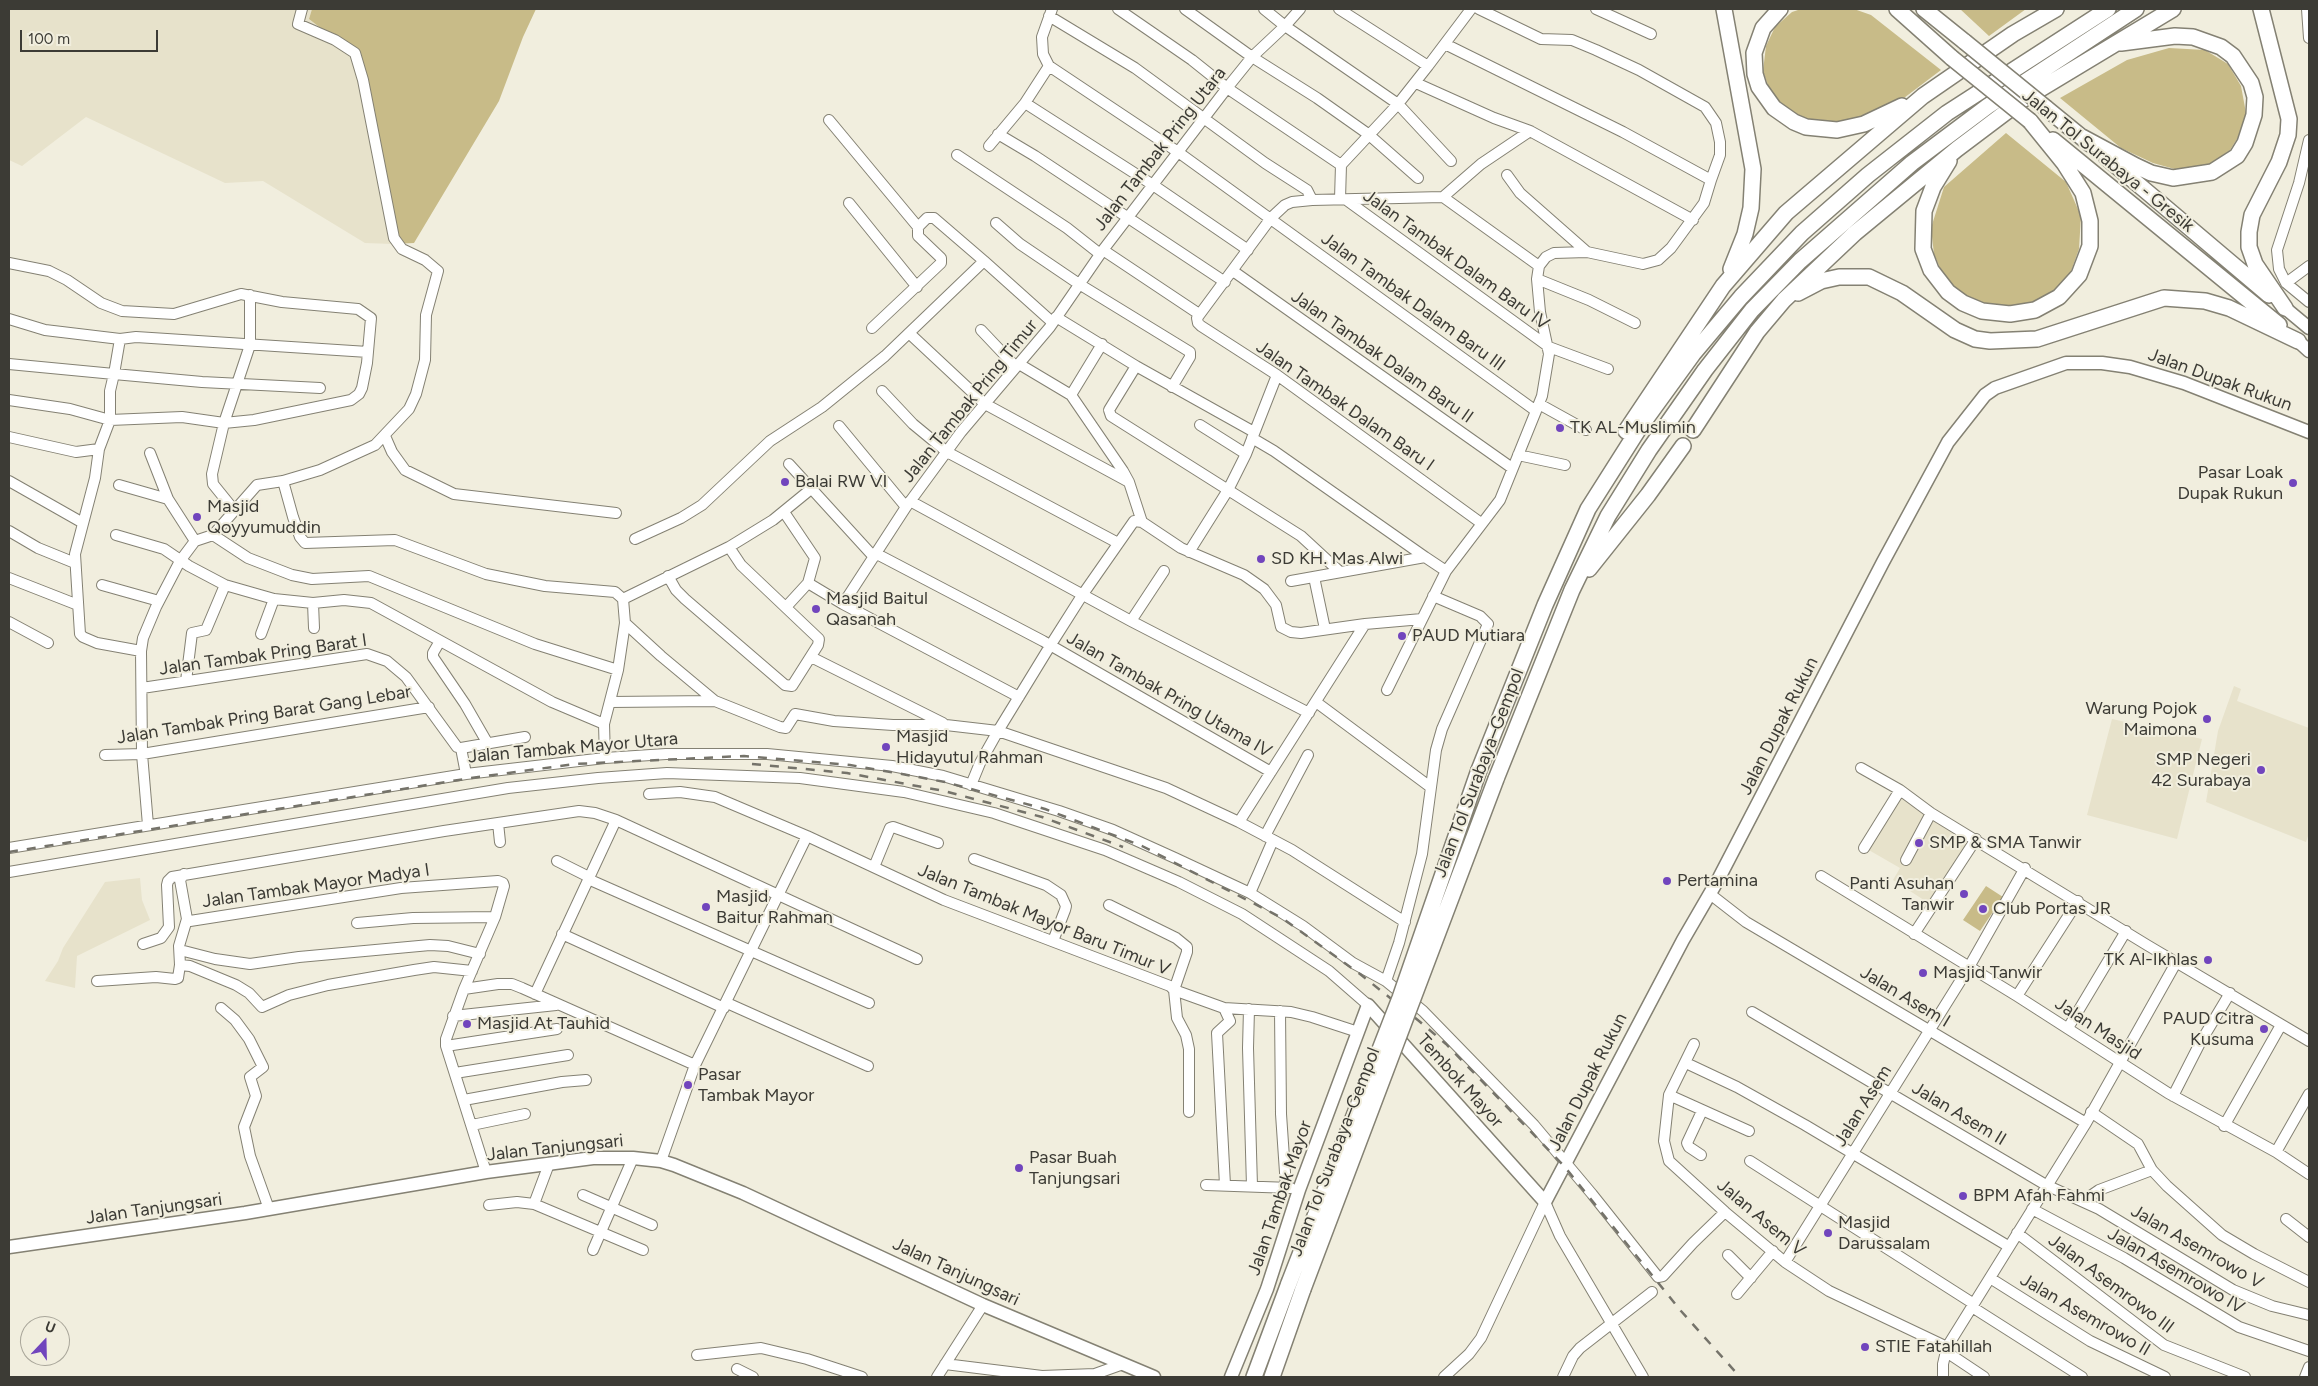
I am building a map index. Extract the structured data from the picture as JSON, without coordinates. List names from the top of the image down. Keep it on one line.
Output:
{"streets":{"highway":["Jalan Tol Surabaya - Gresik","Jalan Tol Surabaya–Gempol"],"main road":["Jalan Dupak Rukun","Tembok Mayor","Jalan Tanjungsari","Jalan Tambak Mayor"],"street":["Jalan Tambak Pring Utara","Jalan Tambak Dalam Baru IV","Jalan Tambak Dalam Baru III","Jalan Tambak Dalam Baru II","Jalan Tambak Pring Timur","Jalan Tambak Dalam Baru I","Jalan Tambak Pring Barat I","Jalan Tambak Pring Utama IV","Jalan Tambak Pring Barat Gang Lebar","Jalan Tambak Mayor Utara","Jalan Tambak Mayor Madya I","Jalan Tambak Mayor Baru Timur V","Jalan Asem I","Jalan Masjid","Jalan Asem","Jalan Asem II","Jalan Asem V","Jalan Asemrowo V","Jalan Asemrowo IV","Jalan Asemrowo III","Jalan Asemrowo II"]},"crossings":[["Jalan Tambak Pring Utara","Jalan Tambak Dalam Baru III"],["Jalan Tambak Pring Utara","Jalan Tambak Pring Timur"],["Jalan Dupak Rukun","Jalan Tambak Mayor Utara"],["Jalan Dupak Rukun","Jalan Asem I"],["Jalan Dupak Rukun","Tembok Mayor"],["Jalan Tambak Pring Timur","Jalan Tambak Pring Utama IV"],["Jalan Tambak Pring Barat I","Jalan Tambak Pring Barat Gang Lebar"],["Jalan Tambak Mayor Utara","Jalan Asem V"],["Jalan Asem I","Jalan Asem"],["Jalan Masjid","Jalan Asem"],["Jalan Asem","Jalan Asem II"],["Jalan Asem","Jalan Asem V"],["Jalan Asem II","Jalan Asemrowo V"]],"places":["TK AL-Muslimin","Balai RW VI","Pasar Loak Dupak Rukun","Masjid Qoyyumuddin","SD KH. Mas Alwi","Masjid Baitul Qasanah","PAUD Mutiara","Warung Pojok Maimona","Masjid Hidayutul Rahman","SMP Negeri 42 Surabaya","SMP & SMA Tanwir","Pertamina","Panti Asuhan Tanwir","Masjid Baitur Rahman","Club Portas JR","TK Al-Ikhlas","Masjid Tanwir","Masjid At Tauhid","PAUD Citra Kusuma","Pasar Tambak Mayor","Pasar Buah Tanjungsari","BPM Afah Fahmi","Masjid Darussalam","STIE Fatahillah"],"scale_bar":"100 m","north":"top"}
